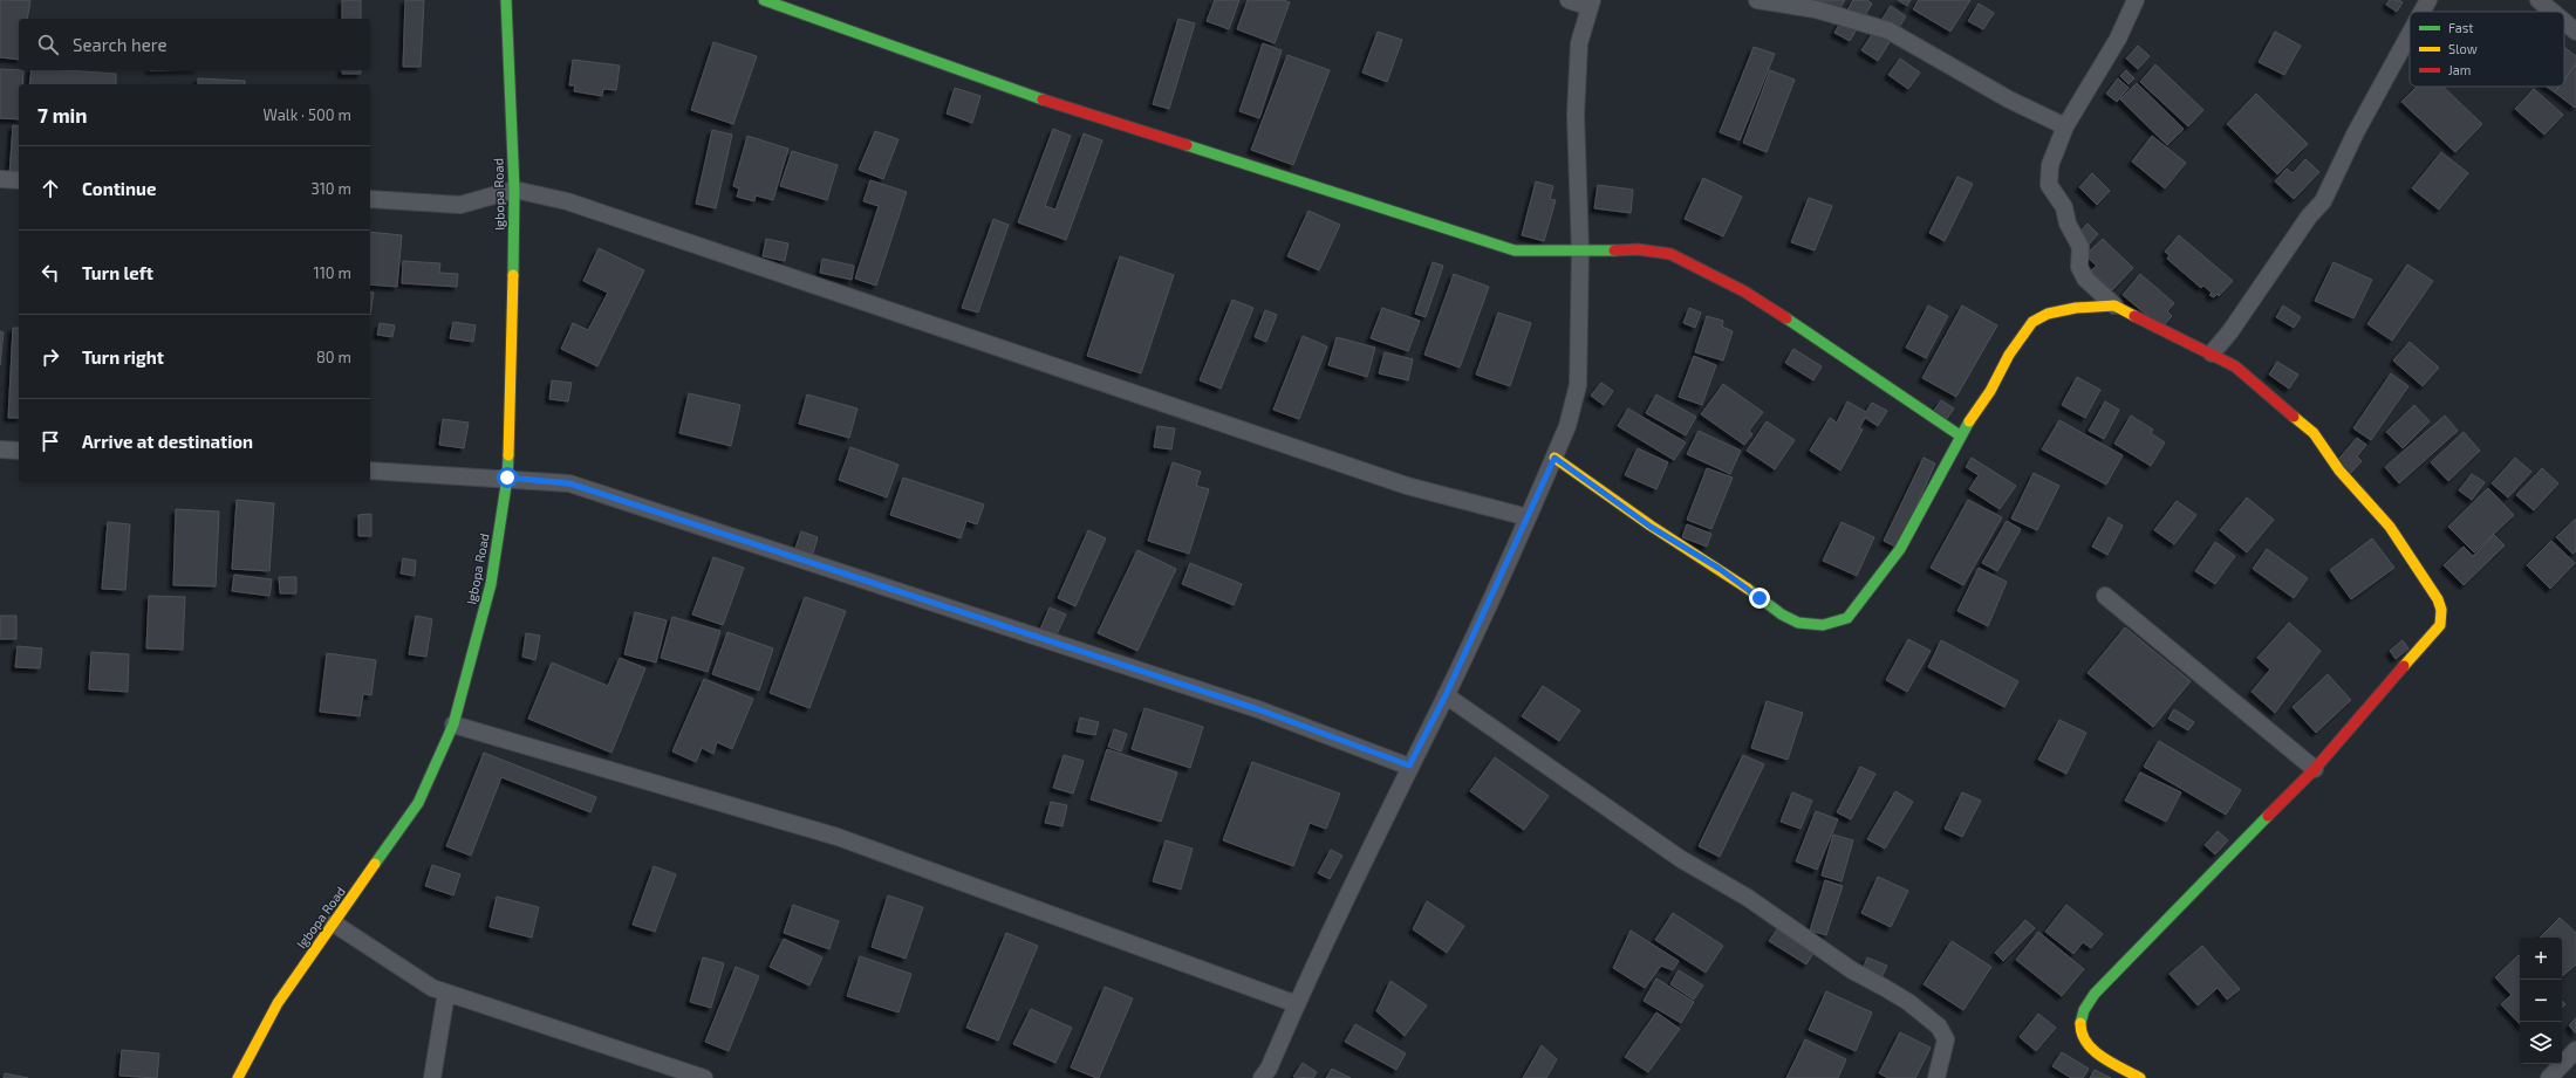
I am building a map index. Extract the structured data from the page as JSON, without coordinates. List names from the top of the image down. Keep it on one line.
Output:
{"streets":{"street":["Igbopa Road"]},"legend":["Fast","Slow","Jam"],"page":{"search":"Search here","heading":["7 min","Walk · 500 m"],"list":[["Continue","310 m"],["Turn left","110 m"],["Turn right","80 m"],"Arrive at destination"],"map_buttons":["+","−"]}}
